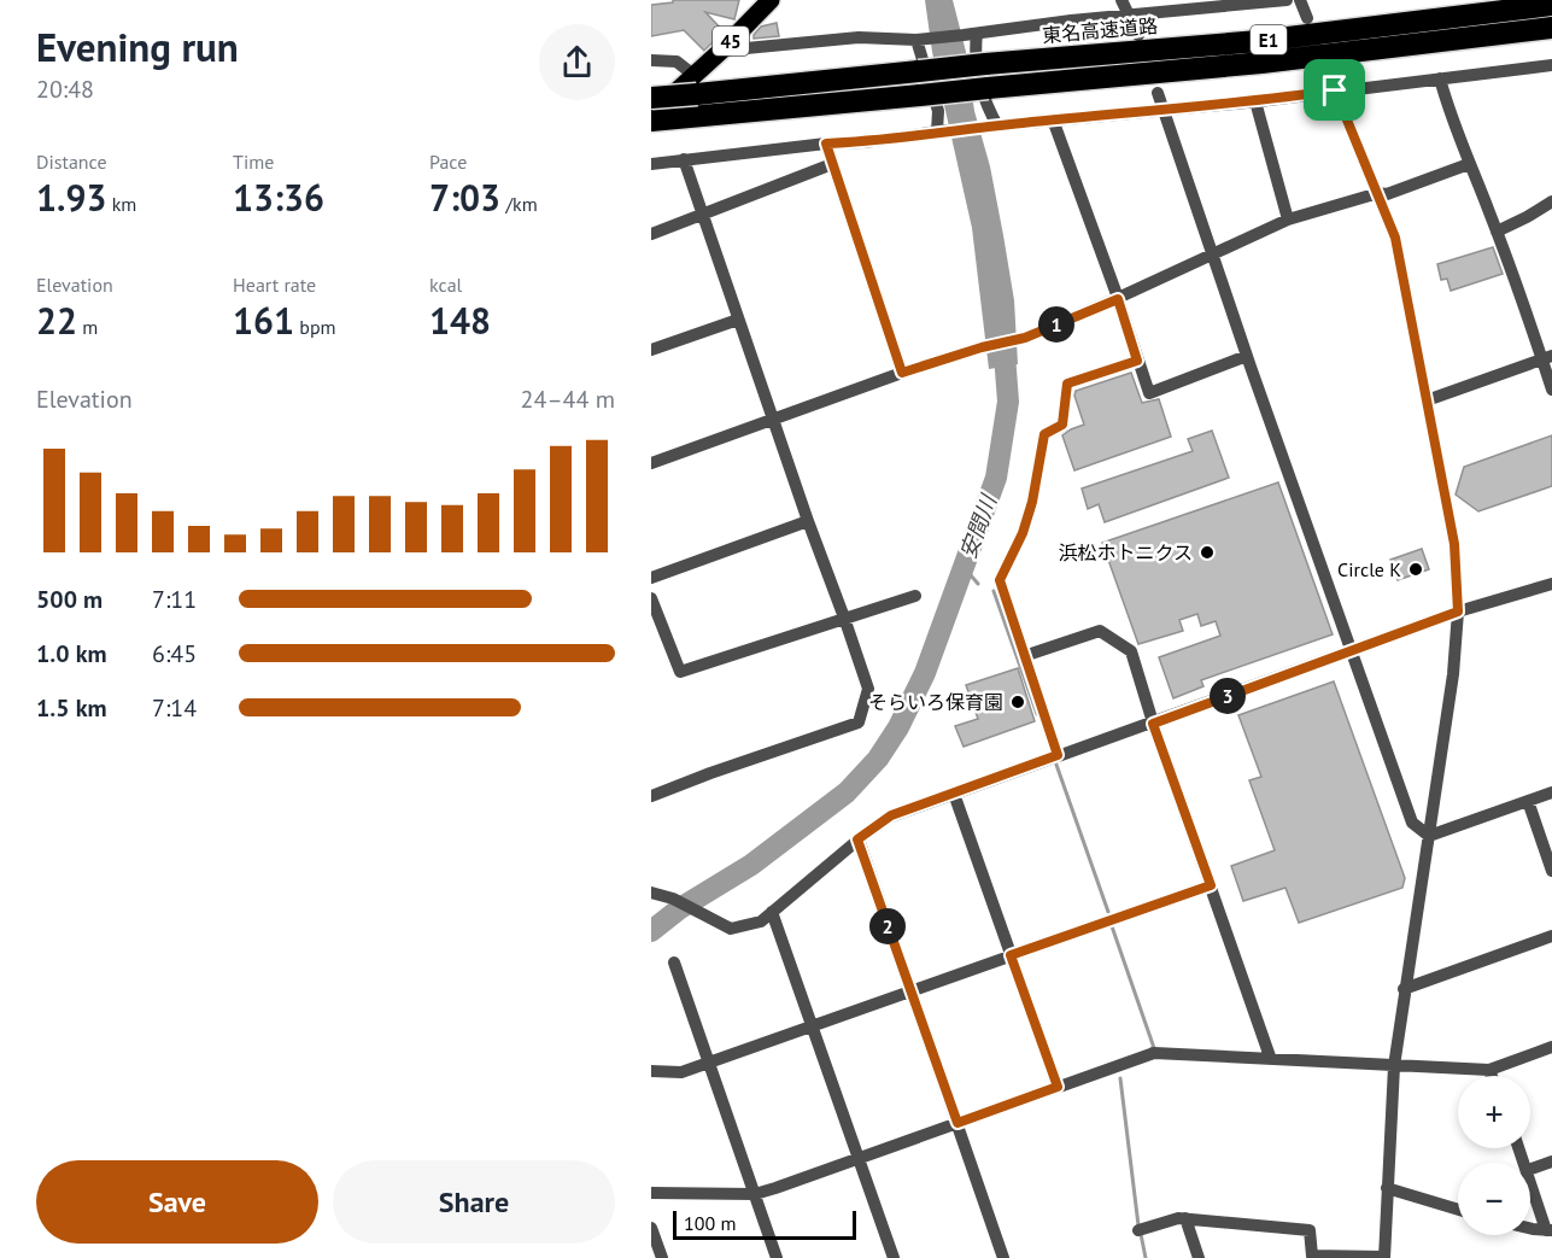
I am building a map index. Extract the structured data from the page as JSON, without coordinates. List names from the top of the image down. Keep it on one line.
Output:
{"streets":{"highway":["東名高速道路","E1"],"main road":["45"]},"crossings":[["東名高速道路","45"],["E1","45"]],"water":["安間川"],"places":["浜松ホトニクス","Circle K","そらいろ保育園"],"scale_bar":"100 m","page":{"heading":["Evening run","20:48"],"stats":[["Distance","1.93 km"],["Time","13:36"],["Pace","7:03 /km"],["Elevation","22 m"],["Heart rate","161 bpm"],["kcal","148"]],"pins":["1","3","2"],"chart":["Elevation","24–44 m"],"list":[{"name":"500 m","note":"7:11"},{"name":"1.0 km","note":"6:45"},{"name":"1.5 km","note":"7:14"}],"map_buttons":["+","−"],"buttons":["Save","Share"],"scale":"100 m"}}
